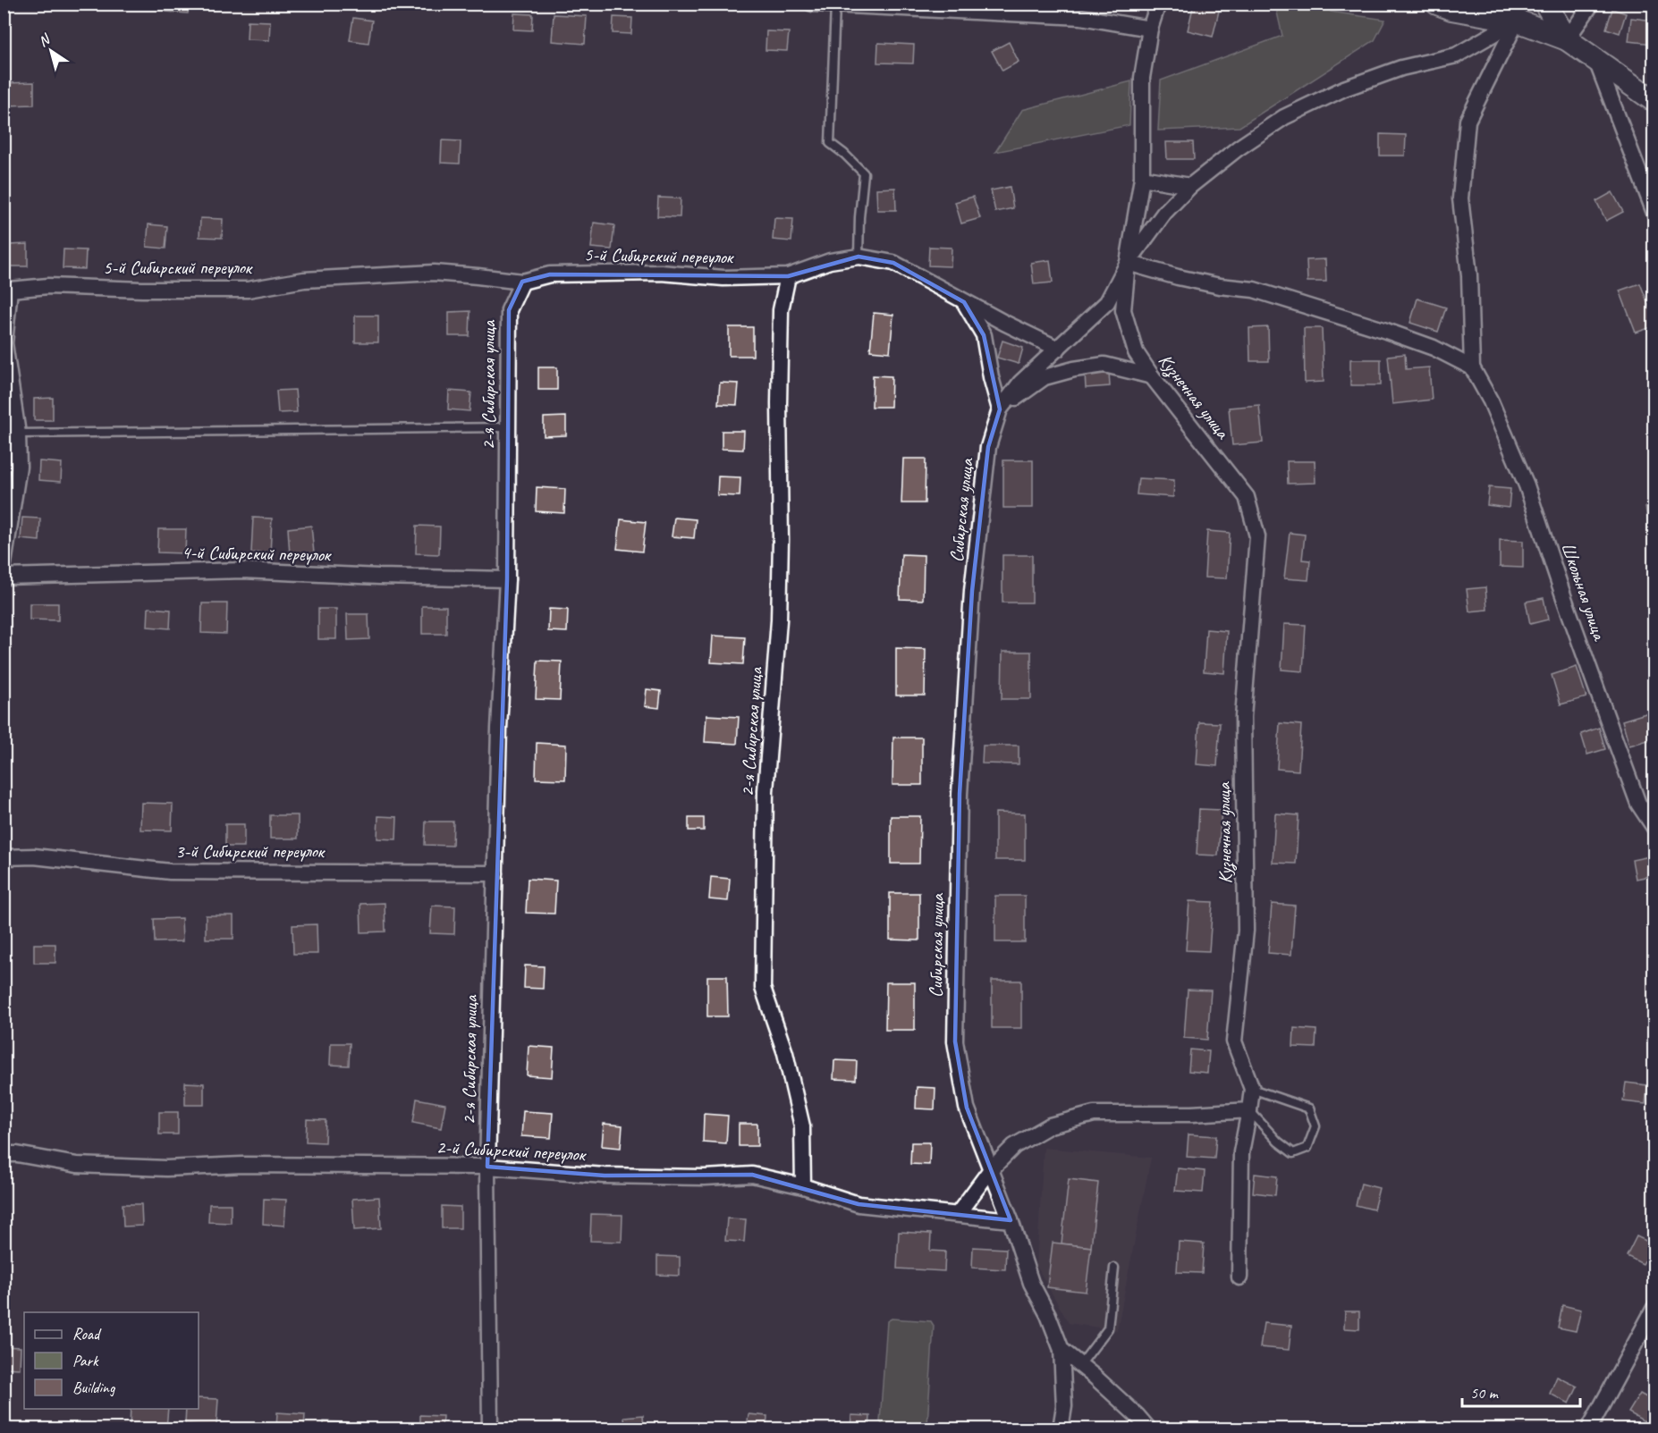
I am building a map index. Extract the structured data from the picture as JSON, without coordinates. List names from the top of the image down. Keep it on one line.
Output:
{"streets":{"street":["5-й Сибирский переулок","2-я Сибирская улица","Кузнечная улица","Сибирская улица","4-й Сибирский переулок","Школьная улица","3-й Сибирский переулок","2-й Сибирский переулок"]},"crossings":[["5-й Сибирский переулок","2-я Сибирская улица"],["2-я Сибирская улица","4-й Сибирский переулок"],["2-я Сибирская улица","3-й Сибирский переулок"],["2-я Сибирская улица","2-й Сибирский переулок"],["Сибирская улица","2-й Сибирский переулок"]],"legend":["Road","Park","Building"],"scale_bar":"50 m","north":"top left"}
